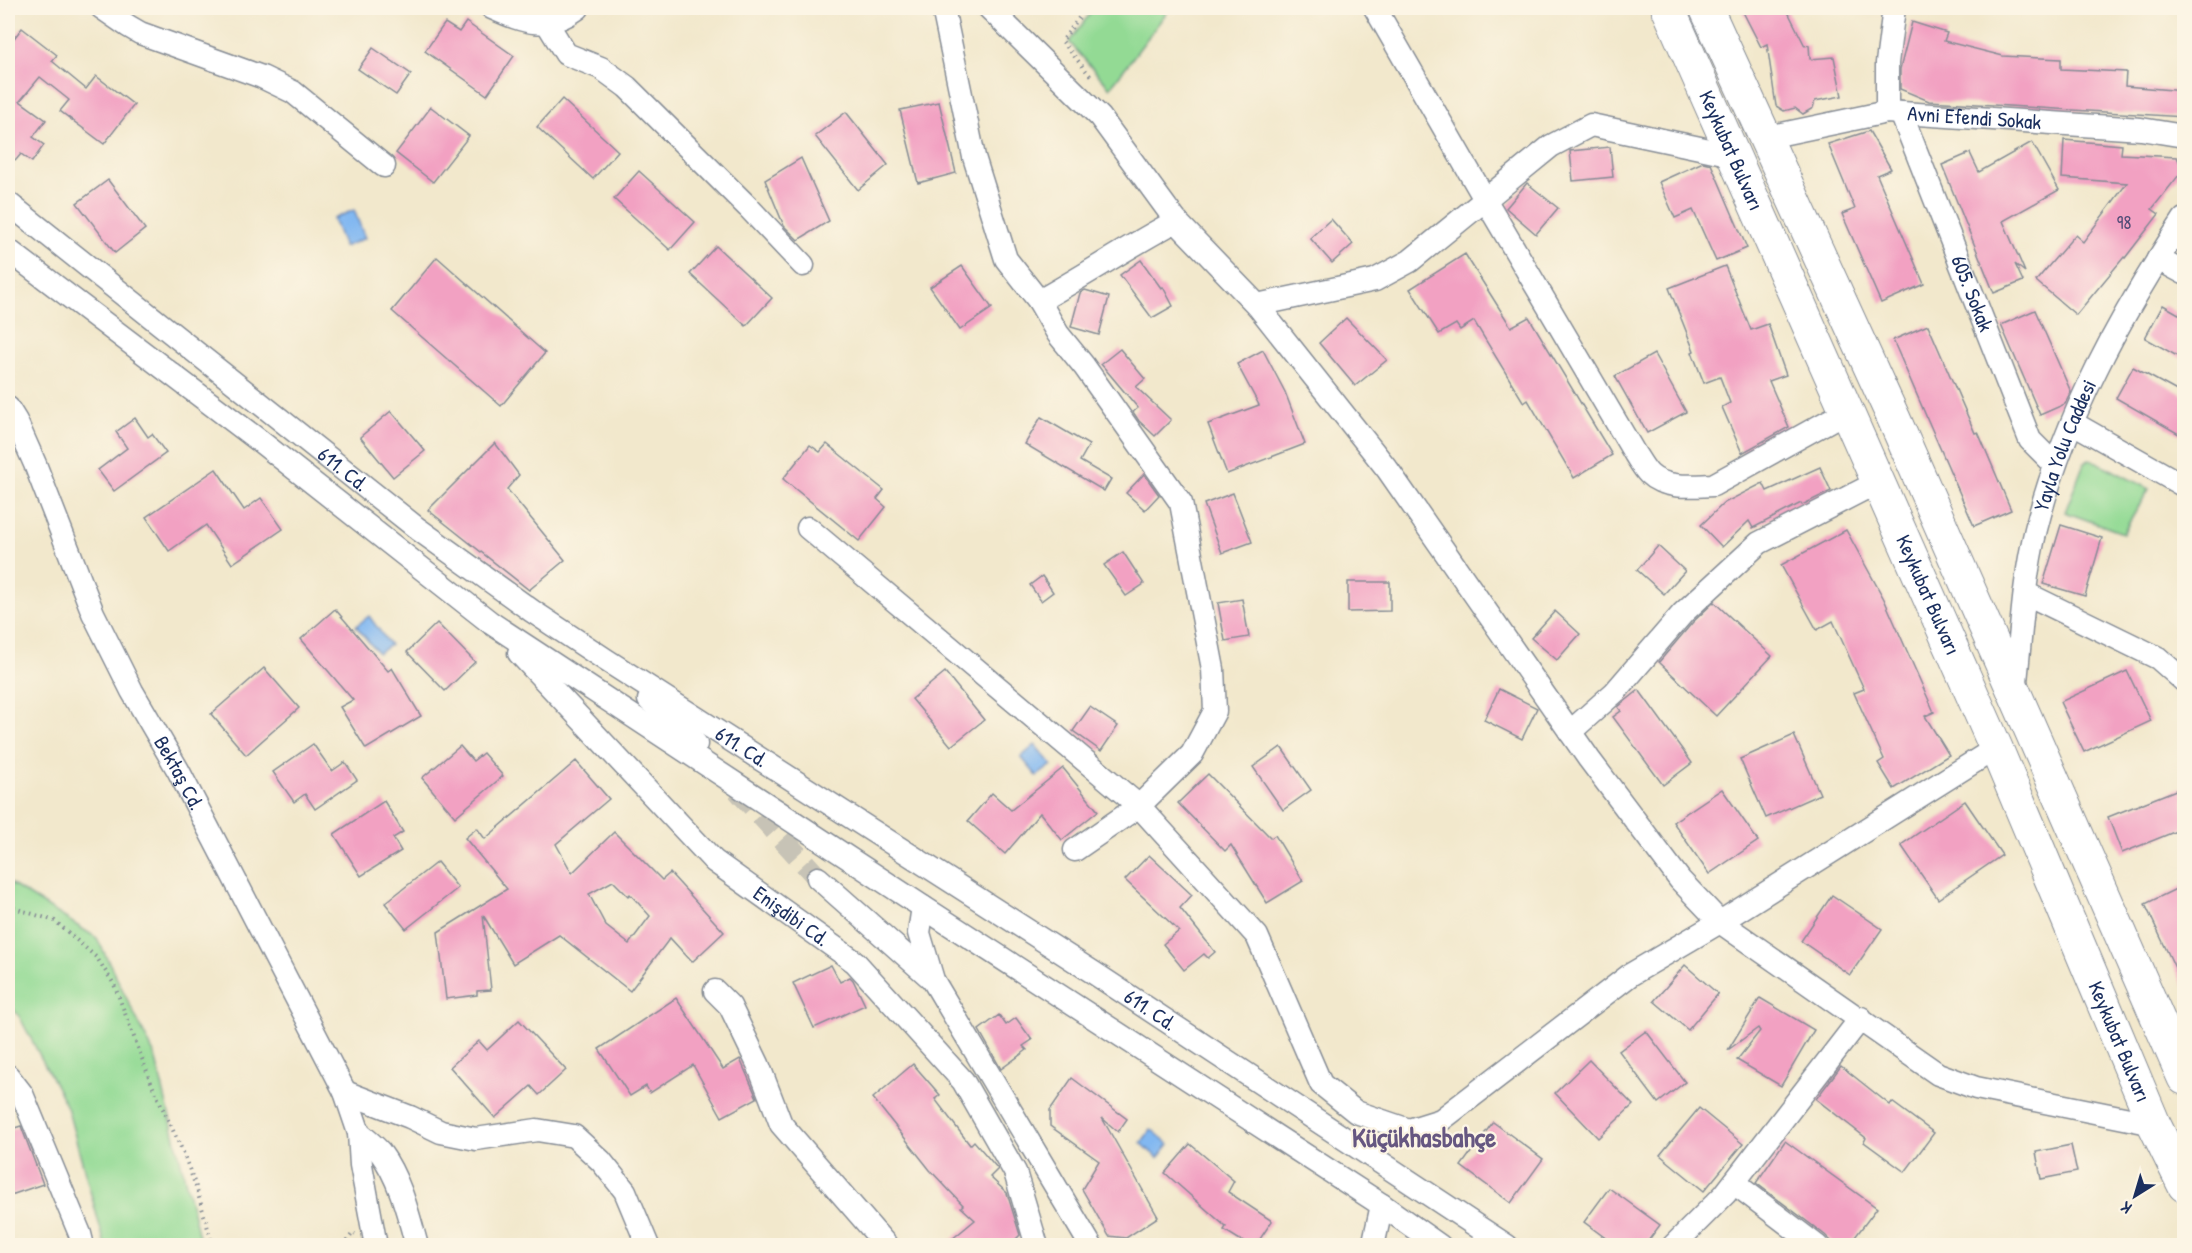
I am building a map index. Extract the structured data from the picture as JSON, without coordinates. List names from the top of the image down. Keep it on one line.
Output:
{"streets":{"highway":["Keykubat Bulvarı"],"street":["Avni Efendi Sokak","605. Sokak","Yayla Yolu Caddesi","611. Cd.","Bektaş Cd.","Enişdibi Cd."]},"crossings":[["Avni Efendi Sokak","Keykubat Bulvarı"],["Avni Efendi Sokak","605. Sokak"],["Keykubat Bulvarı","Yayla Yolu Caddesi"],["605. Sokak","Yayla Yolu Caddesi"],["611. Cd.","Enişdibi Cd."]],"districts":["Küçükhasbahçe"],"house_numbers":["98"],"north":"bottom left"}
